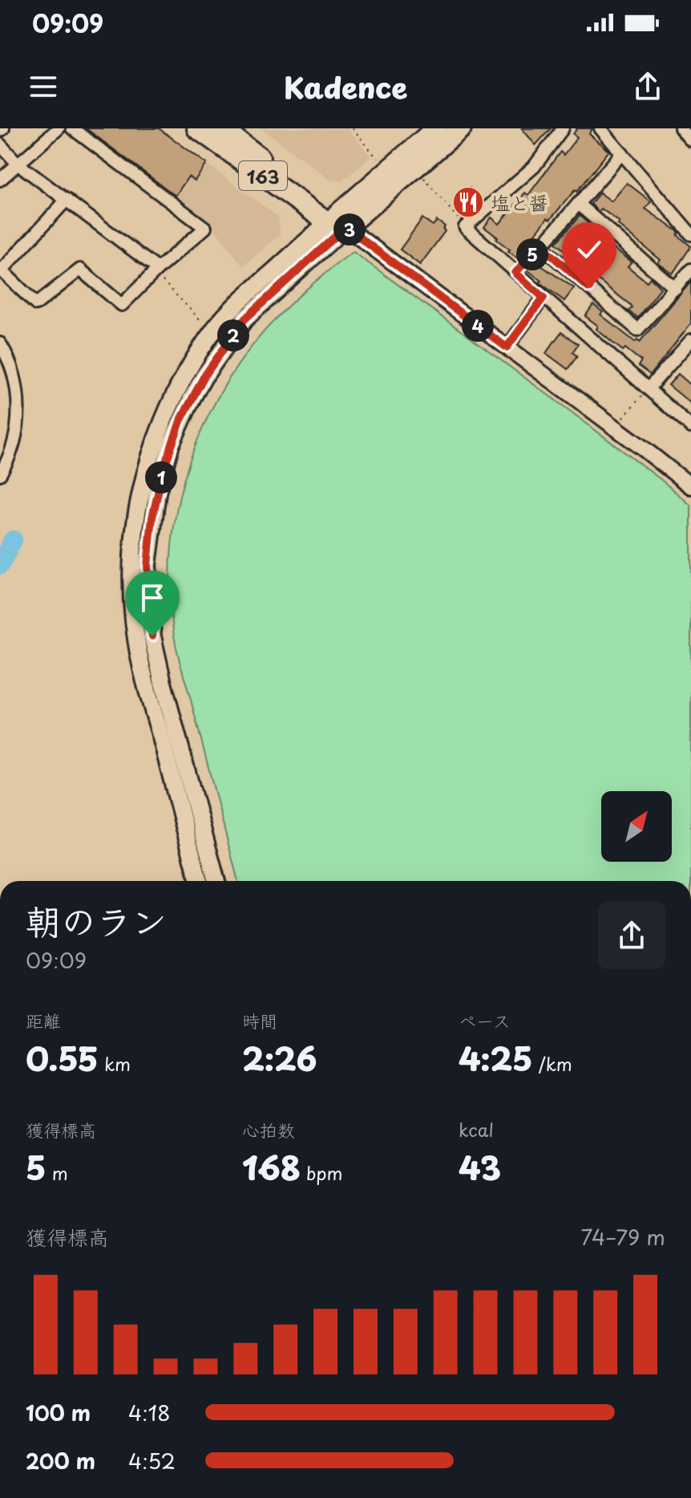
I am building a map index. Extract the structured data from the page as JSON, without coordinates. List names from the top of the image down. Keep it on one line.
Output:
{"streets":{"highway":["163"]},"places":{"restaurant":["塩と醤"]},"north":"top right","page":{"status":"09:09","header":"Kadence","pins":["3","5","4","2","1"],"heading":["朝のラン","09:09"],"stats":[["距離","0.55 km"],["時間","2:26"],["ペース","4:25 /km"],["獲得標高","5 m"],["心拍数","168 bpm"],["kcal","43"]],"chart":["獲得標高","74–79 m"],"list":[{"name":"100 m","note":"4:18"},{"name":"200 m","note":"4:52"}]}}
